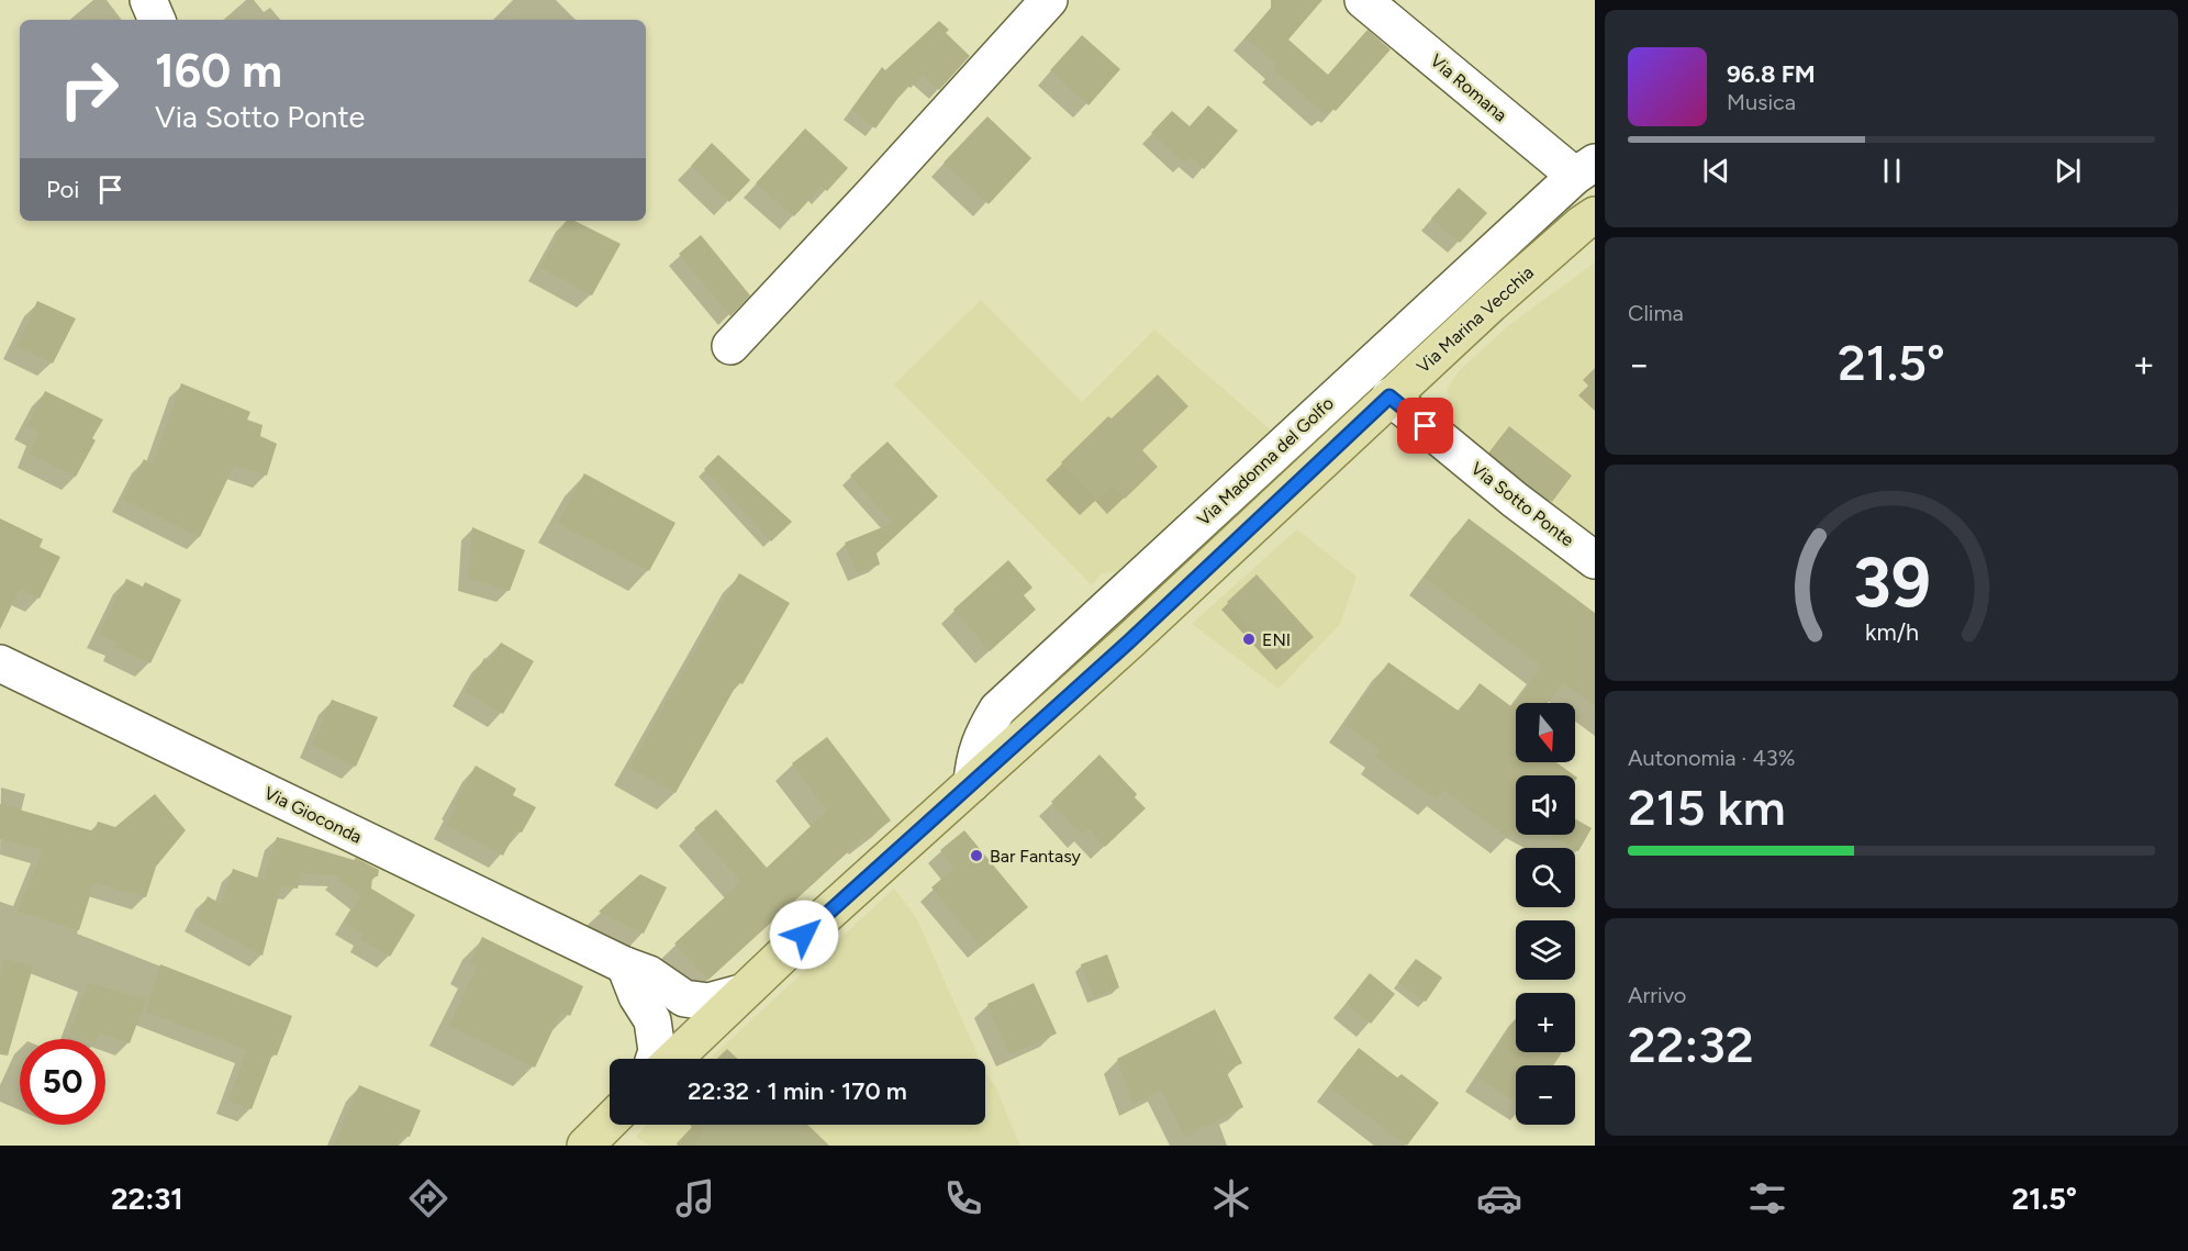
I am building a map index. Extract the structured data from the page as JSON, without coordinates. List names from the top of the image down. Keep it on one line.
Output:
{"streets":{"main road":["Via Marina Vecchia"],"street":["Via Romana","Via Madonna del Golfo","Via Sotto Ponte","Via Gioconda"]},"crossings":[["Via Romana","Via Madonna del Golfo"],["Via Marina Vecchia","Via Madonna del Golfo"],["Via Marina Vecchia","Via Sotto Ponte"],["Via Marina Vecchia","Via Gioconda"]],"places":["ENI","Bar Fantasy"],"north":"bottom","page":{"turn":["160 m","Via Sotto Ponte"],"song":["96.8 FM","Musica"],"then":"Poi","tile":["Clima",["Autonomia · 43%","215 km"],["Arrivo","22:32"]],"heat":["−","21.5°","+"],"map_buttons":["+","−"],"limit":"50","trip":"22:32 · 1 min · 170 m","tabs":["22:31","21.5°"],"gauge":["39","km/h"]}}
